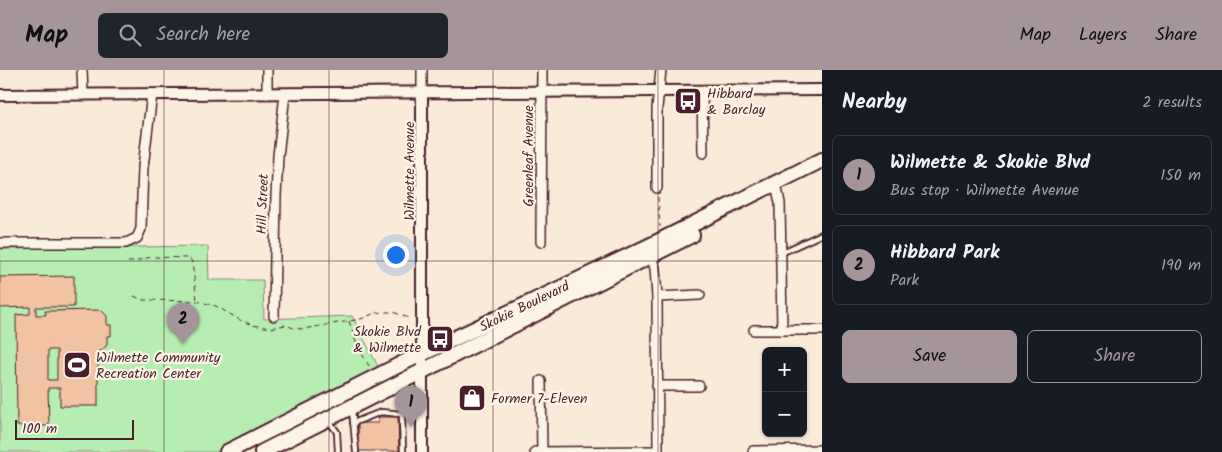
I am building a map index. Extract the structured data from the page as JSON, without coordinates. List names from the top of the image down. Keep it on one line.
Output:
{"streets":{"main road":["Skokie Boulevard"],"street":["Greenleaf Avenue","Wilmette Avenue","Hill Street"]},"crossings":[["Wilmette Avenue","Skokie Boulevard"]],"places":{"bus stop":["Hibbard & Barclay","Skokie Blvd & Wilmette"],"sports":["Wilmette Community Recreation Center"],"shop":["Former 7-Eleven"]},"scale_bar":"100 m","page":{"header":"Map","search":"Search here","nav":["Map","Layers","Share"],"heading":["Nearby","2 results"],"list":[{"mark":"1","name":"Wilmette & Skokie Blvd","note":"Bus stop · Wilmette Avenue","value":"150 m"},{"mark":"2","name":"Hibbard Park","note":"Park","value":"190 m"}],"pins":["2","1"],"buttons":["Save","Share"],"map_buttons":["+","−"],"scale":"100 m"}}
